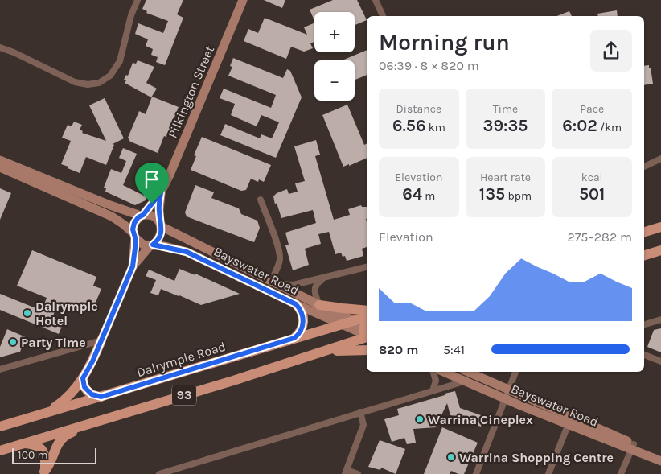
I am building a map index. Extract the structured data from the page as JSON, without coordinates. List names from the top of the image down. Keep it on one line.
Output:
{"streets":{"main road":["Pilkington Street","Bayswater Road","Dalrymple Road","93"]},"crossings":[["Pilkington Street","Bayswater Road"],["Bayswater Road","Dalrymple Road"]],"places":["Dalrymple Hotel","Party Time","Warrina Cineplex","Warrina Shopping Centre"],"scale_bar":"100 m","page":{"map_buttons":["+","−"],"heading":["Morning run","06:39 · 8 × 820 m"],"stats":[["Distance","6.56 km"],["Time","39:35"],["Pace","6:02 /km"],["Elevation","64 m"],["Heart rate","135 bpm"],["kcal","501"]],"chart":["Elevation","275–282 m"],"list":[{"name":"820 m","note":"5:41"}],"scale":"100 m"}}
